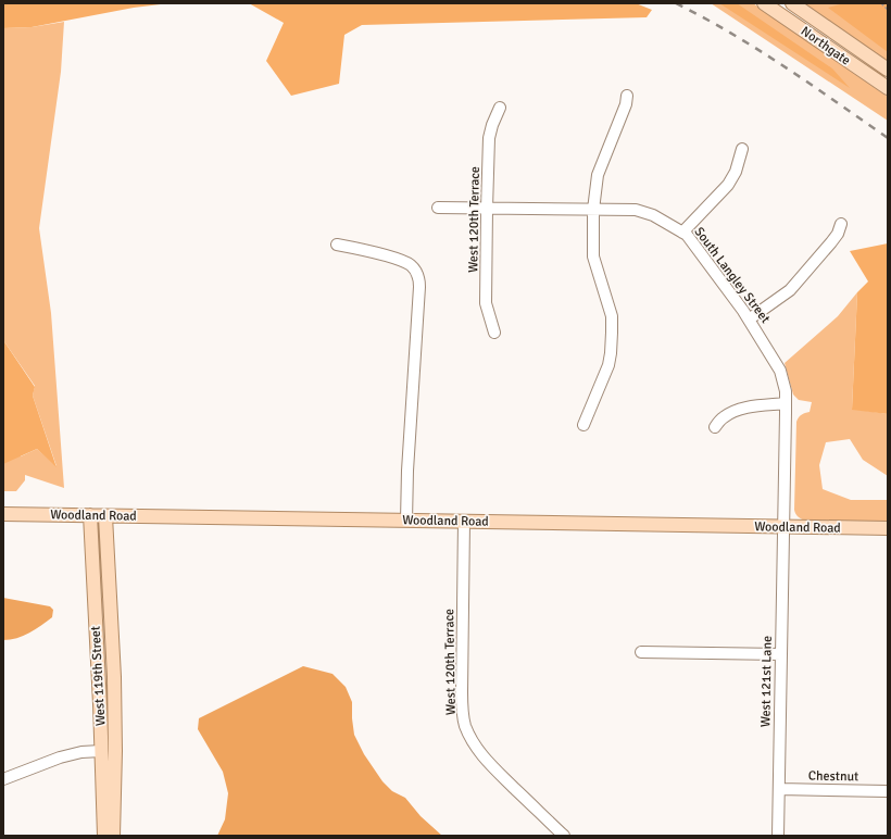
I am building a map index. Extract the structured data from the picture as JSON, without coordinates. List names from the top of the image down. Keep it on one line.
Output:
{"streets":{"main road":["Northgate","Woodland Road","West 119th Street"],"street":["West 120th Terrace","South Langley Street","West 121st Lane","Chestnut"]},"crossings":[["West 120th Terrace","South Langley Street"],["West 120th Terrace","Woodland Road"],["South Langley Street","Woodland Road"],["South Langley Street","West 121st Lane"],["Woodland Road","West 119th Street"],["Woodland Road","West 121st Lane"],["West 121st Lane","Chestnut"]]}
